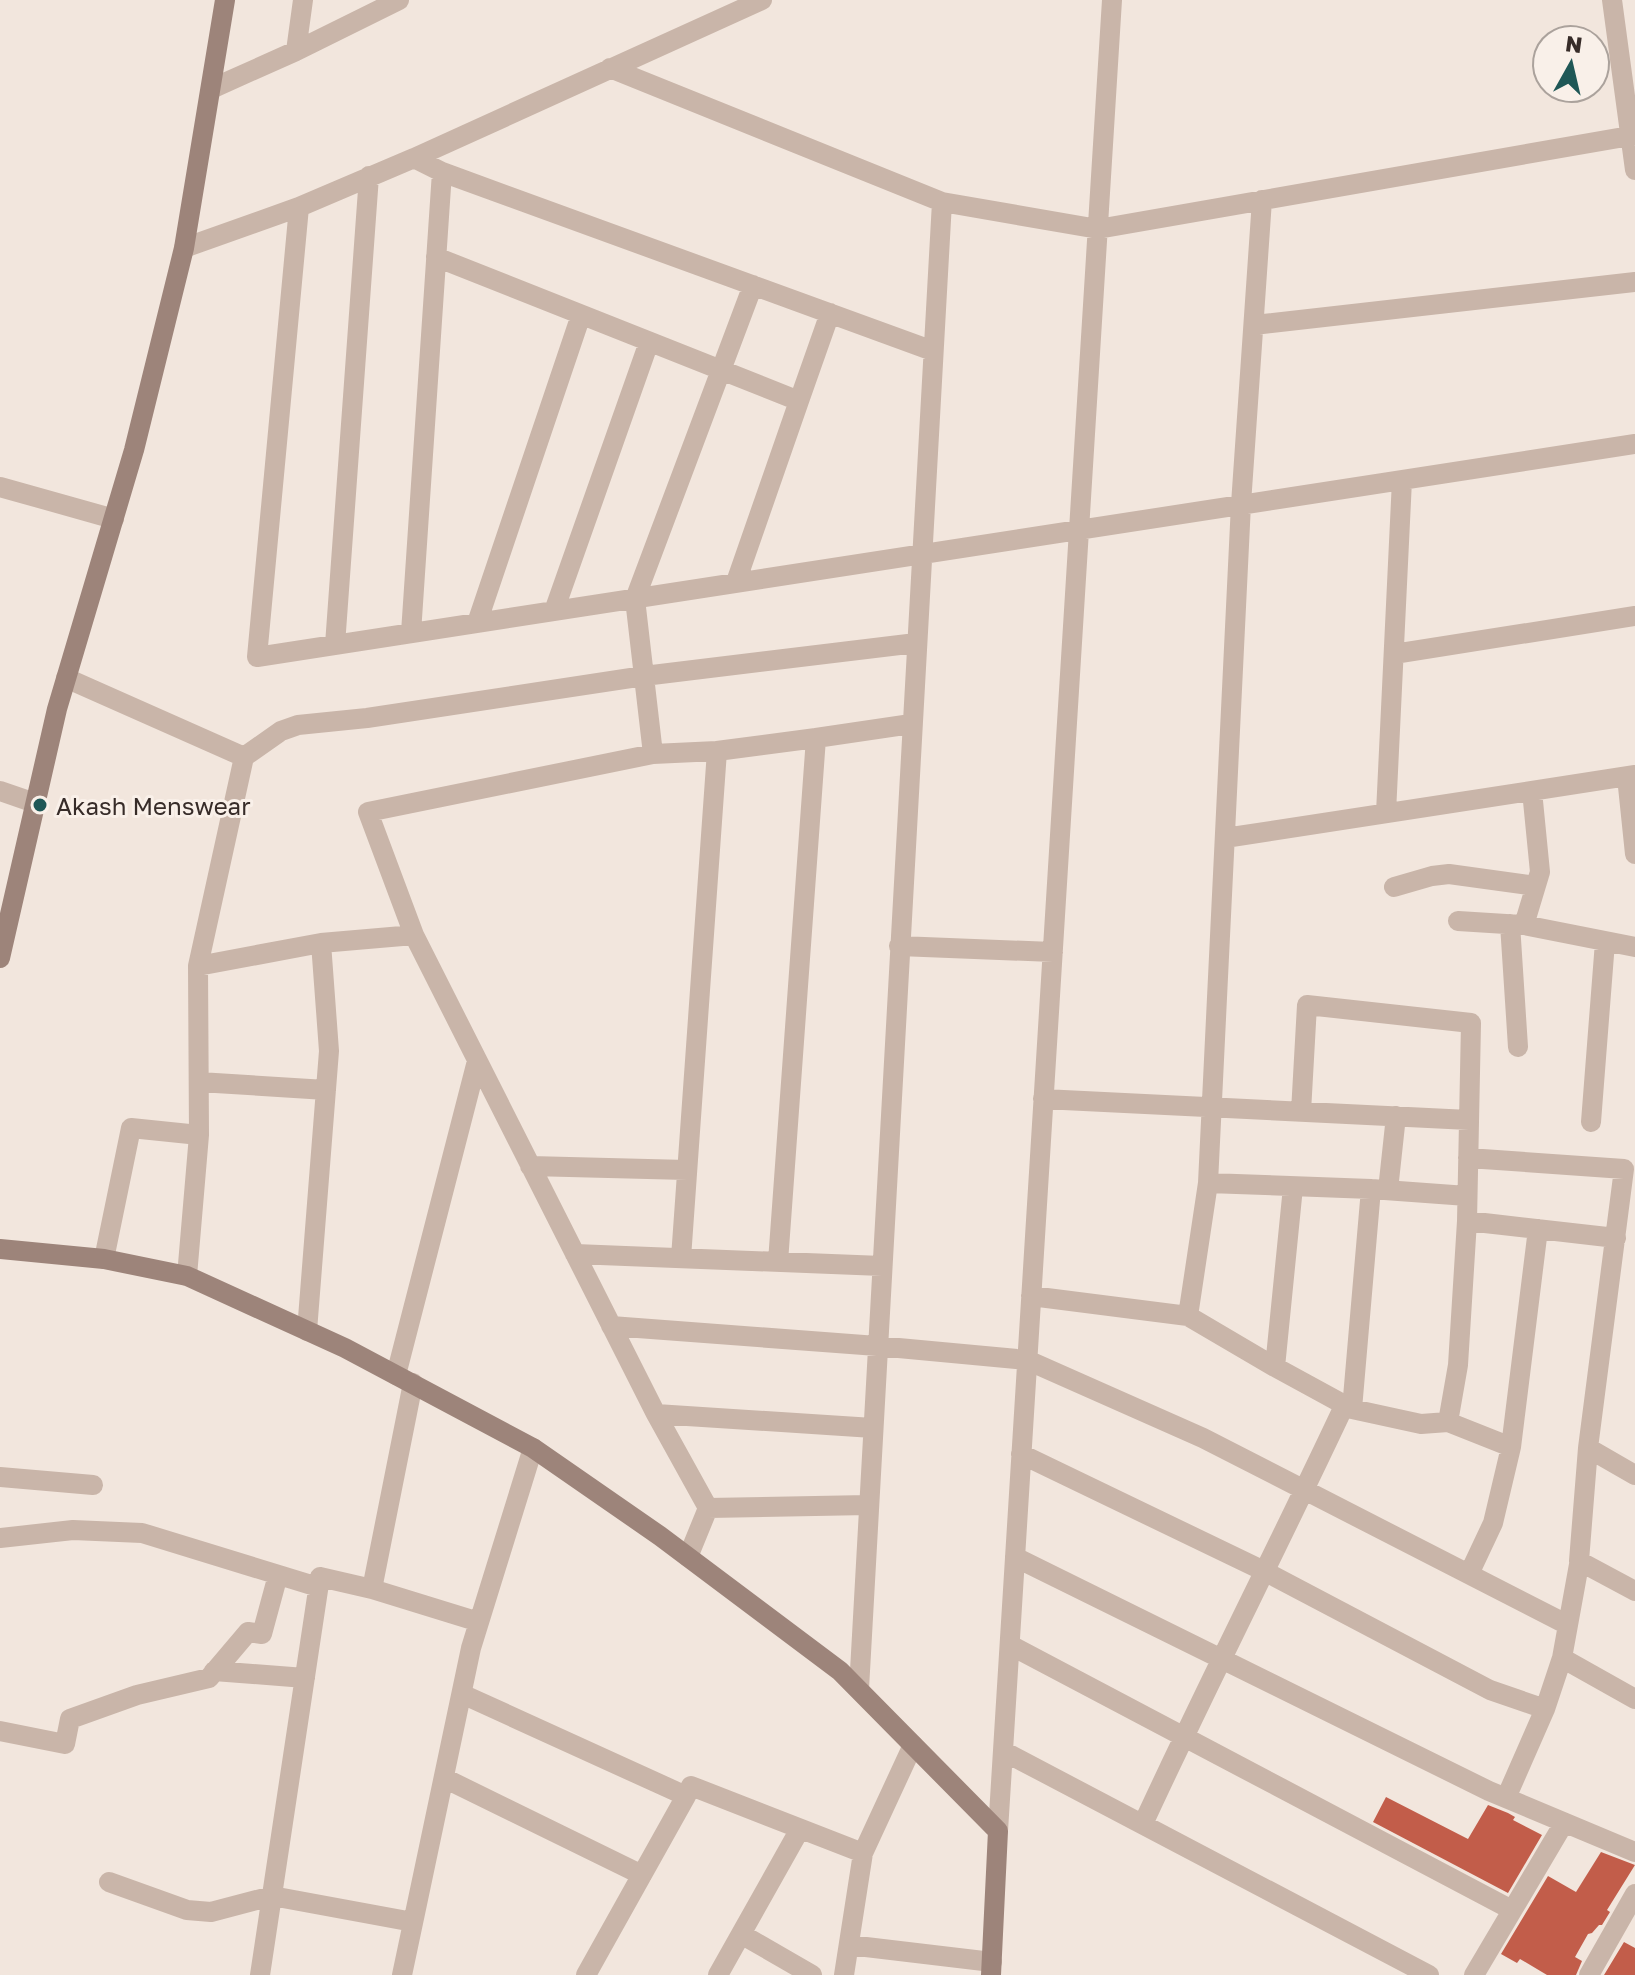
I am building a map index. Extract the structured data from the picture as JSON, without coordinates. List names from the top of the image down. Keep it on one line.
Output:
{"places":["Akash Menswear"],"north":"top"}
